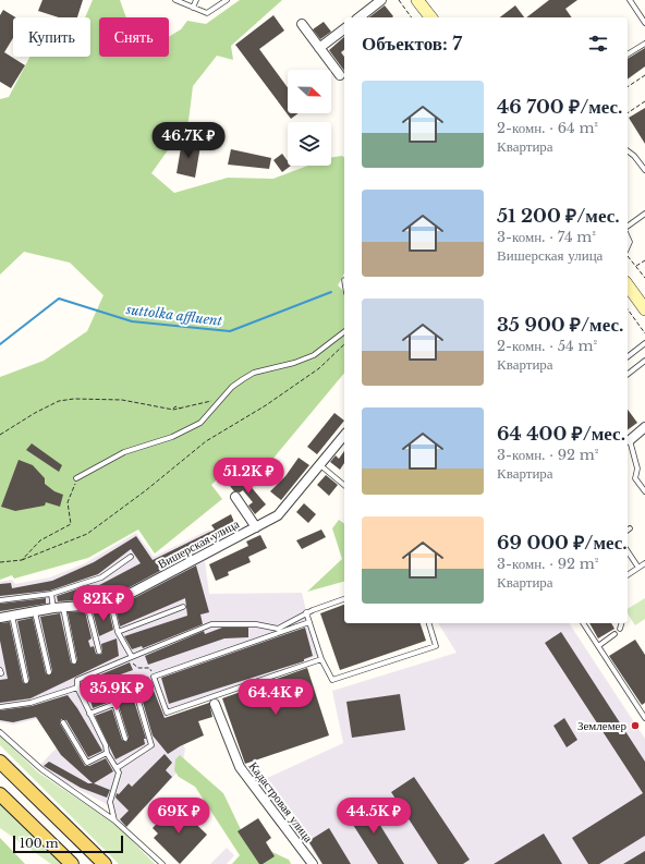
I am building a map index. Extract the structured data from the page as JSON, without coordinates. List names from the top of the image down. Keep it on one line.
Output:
{"streets":{"street":["Вишерская улица","Кадастровая улица"]},"water":["suttolka affluent"],"places":["Землемер"],"scale_bar":"100 m","north":"right","page":{"chip":["Купить","Снять"],"heading":"Объектов: 7","list":[{"name":"46 700 ₽/мес.","note":"2-комн. · 64 m² · Квартира"},{"name":"51 200 ₽/мес.","note":"3-комн. · 74 m² · Вишерская улица"},{"name":"35 900 ₽/мес.","note":"2-комн. · 54 m² · Квартира"},{"name":"64 400 ₽/мес.","note":"3-комн. · 92 m² · Квартира"},{"name":"69 000 ₽/мес.","note":"3-комн. · 92 m² · Квартира"}],"price":["46.7K ₽","51.2K ₽","82K ₽","35.9K ₽","64.4K ₽","69K ₽","44.5K ₽"],"scale":"100 m"}}
